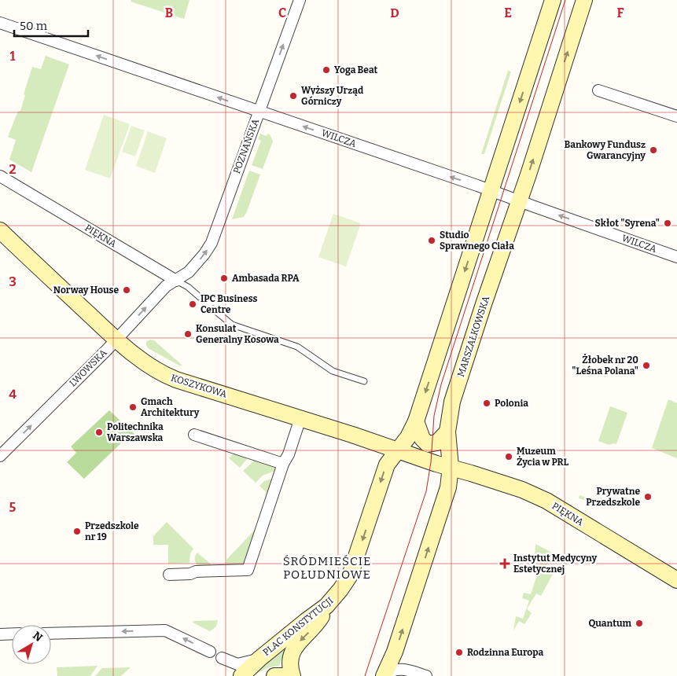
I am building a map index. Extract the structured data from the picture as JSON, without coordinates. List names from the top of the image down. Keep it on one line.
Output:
{"streets":{"main road":["PIĘKNA","MARSZAŁKOWSKA","KOSZYKOWA","PLAC KONSTYTUCJI"],"street":["WILCZA","POZNAŃSKA","LWOWSKA"]},"crossings":[["WILCZA","POZNAŃSKA"],["WILCZA","MARSZAŁKOWSKA"],["POZNAŃSKA","PIĘKNA"],["POZNAŃSKA","LWOWSKA"],["PIĘKNA","MARSZAŁKOWSKA"],["PIĘKNA","LWOWSKA"],["LWOWSKA","KOSZYKOWA"],["KOSZYKOWA","PLAC KONSTYTUCJI"]],"one_way":["WILCZA","POZNAŃSKA","LWOWSKA","PLAC KONSTYTUCJI"],"districts":["ŚRÓDMIEŚCIE POŁUDNIOWE"],"places":{"other":["Yoga Beat","Wyższy Urząd Górniczy","Bankowy Fundusz Gwarancyjny","Skłot \"Syrena\"","Studio Sprawnego Ciała","Ambasada RPA","Norway House","IPC Business Centre","Konsulat Generalny Kosowa","Żłobek nr 20 \"Leśna Polana\"","Polonia","Gmach Architektury","Politechnika Warszawska","Muzeum Życia w PRL","Prywatne Przedszkole","Przedszkole nr 19","Quantum","Rodzinna Europa"],"health":["Instytut Medycyny Estetycznej"]},"scale_bar":"50 m","north":"top right","grid":{"columns":["B","C","D","E","F"],"rows":["1","2","3","4","5"]}}
